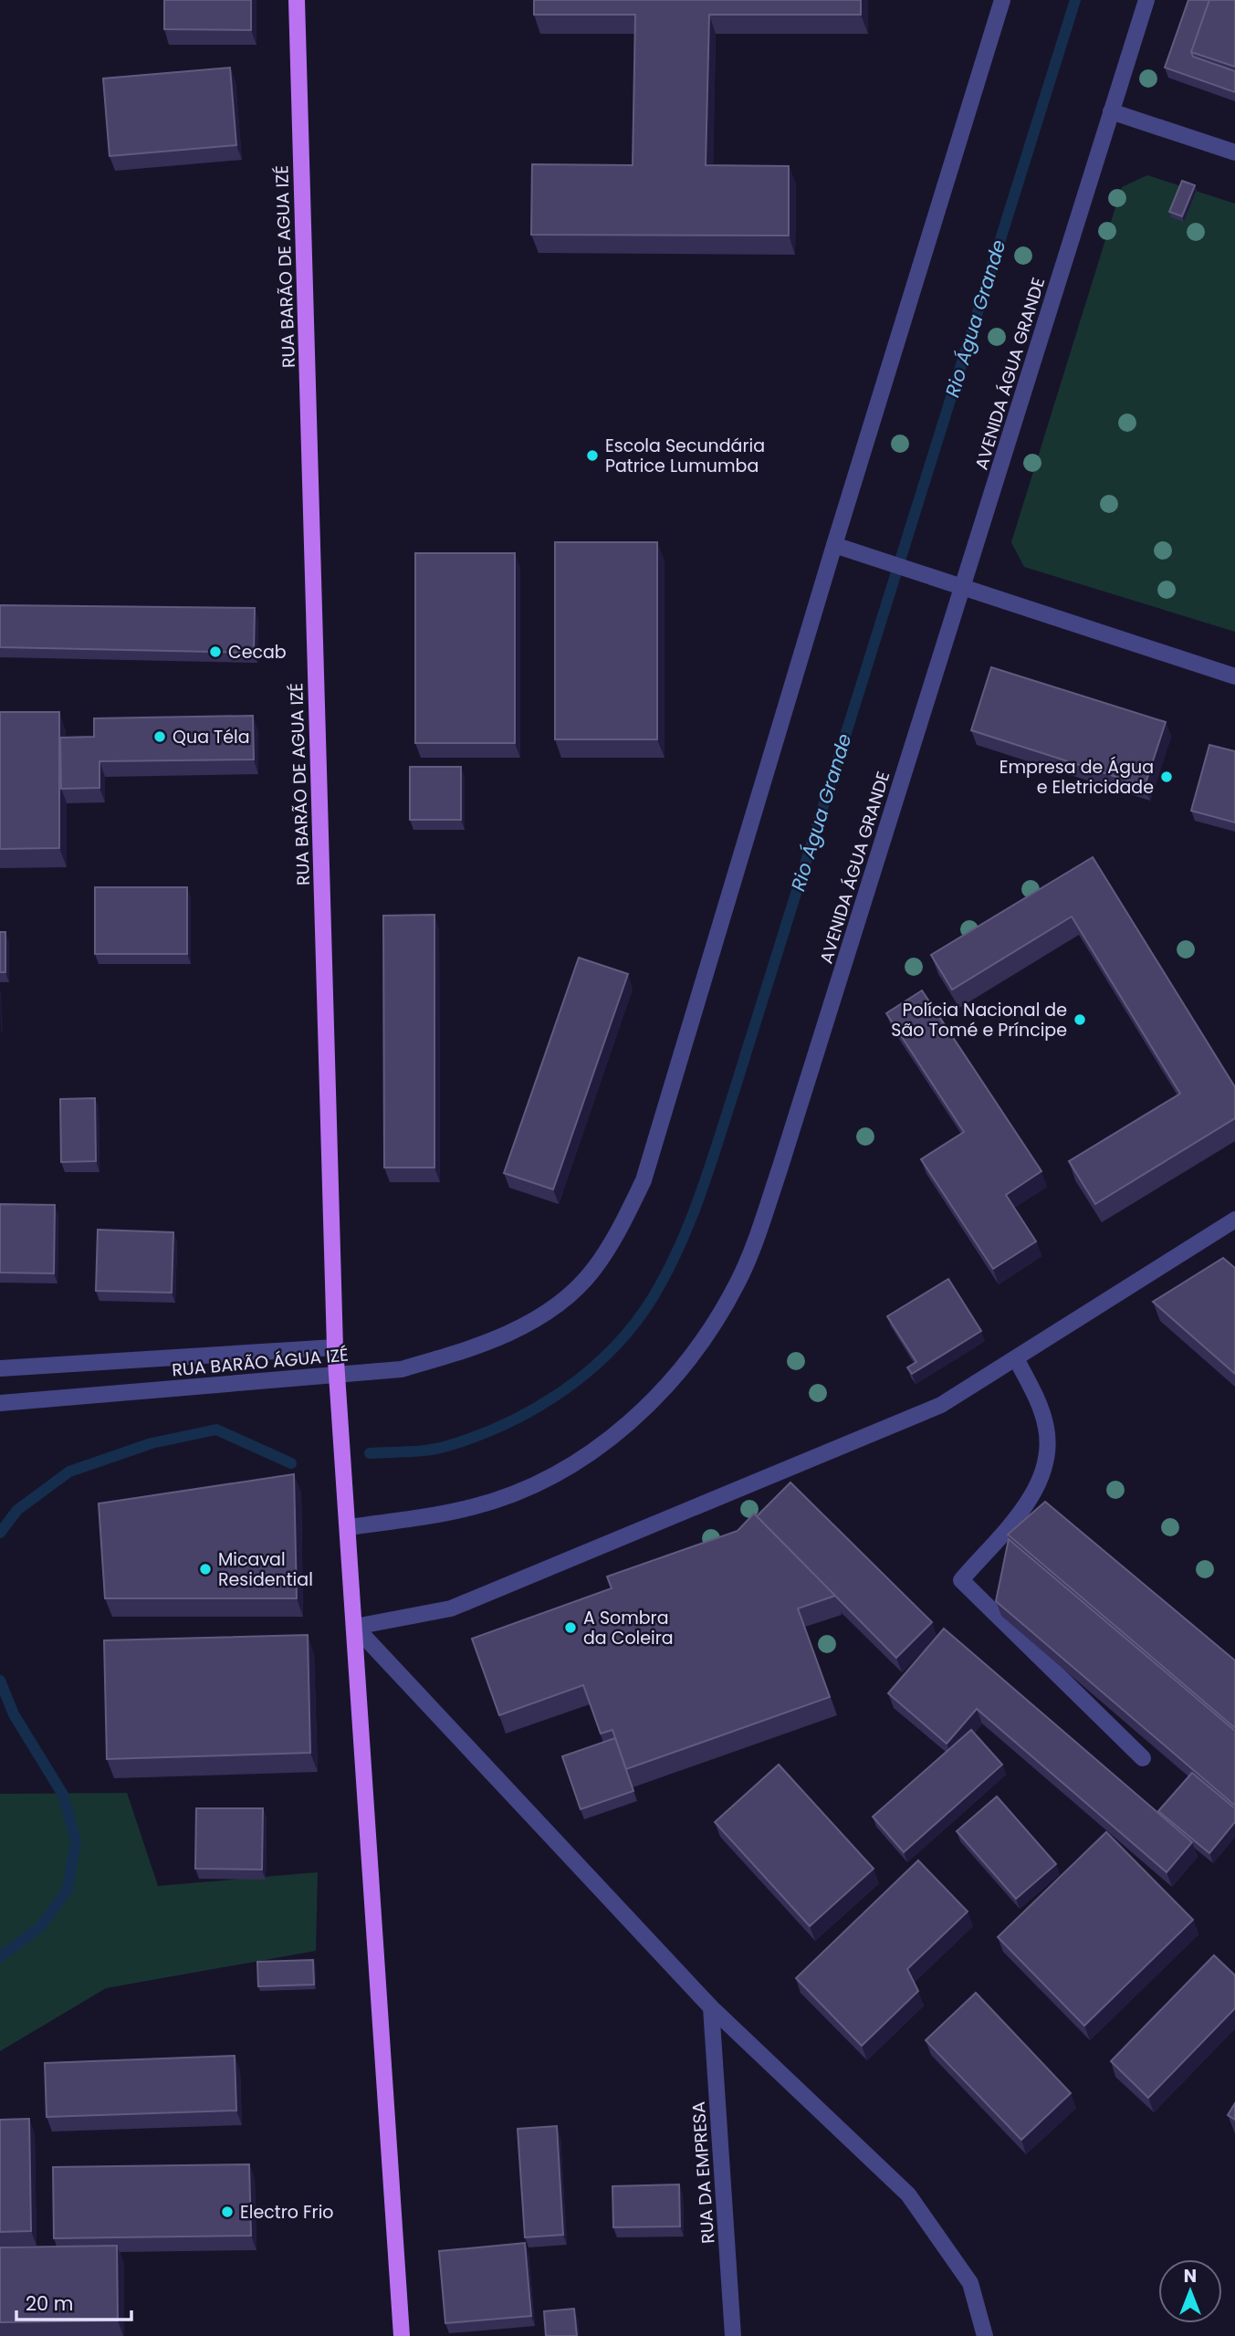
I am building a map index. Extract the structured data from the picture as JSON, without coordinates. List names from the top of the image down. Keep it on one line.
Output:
{"streets":{"main road":["RUA BARÃO DE AGUA IZÉ"],"street":["AVENIDA ÁGUA GRANDE","RUA BARÃO ÁGUA IZÉ","RUA DA EMPRESA"]},"crossings":[["RUA BARÃO DE AGUA IZÉ","AVENIDA ÁGUA GRANDE"],["RUA BARÃO DE AGUA IZÉ","RUA BARÃO ÁGUA IZÉ"]],"water":["Rio Água Grande"],"places":["Escola Secundária Patrice Lumumba","Cecab","Qua Téla","Empresa de Água e Eletricidade","Polícia Nacional de São Tomé e Príncipe","Micaval Residential","A Sombra da Coleira","Electro Frio"],"scale_bar":"20 m","north":"top"}
